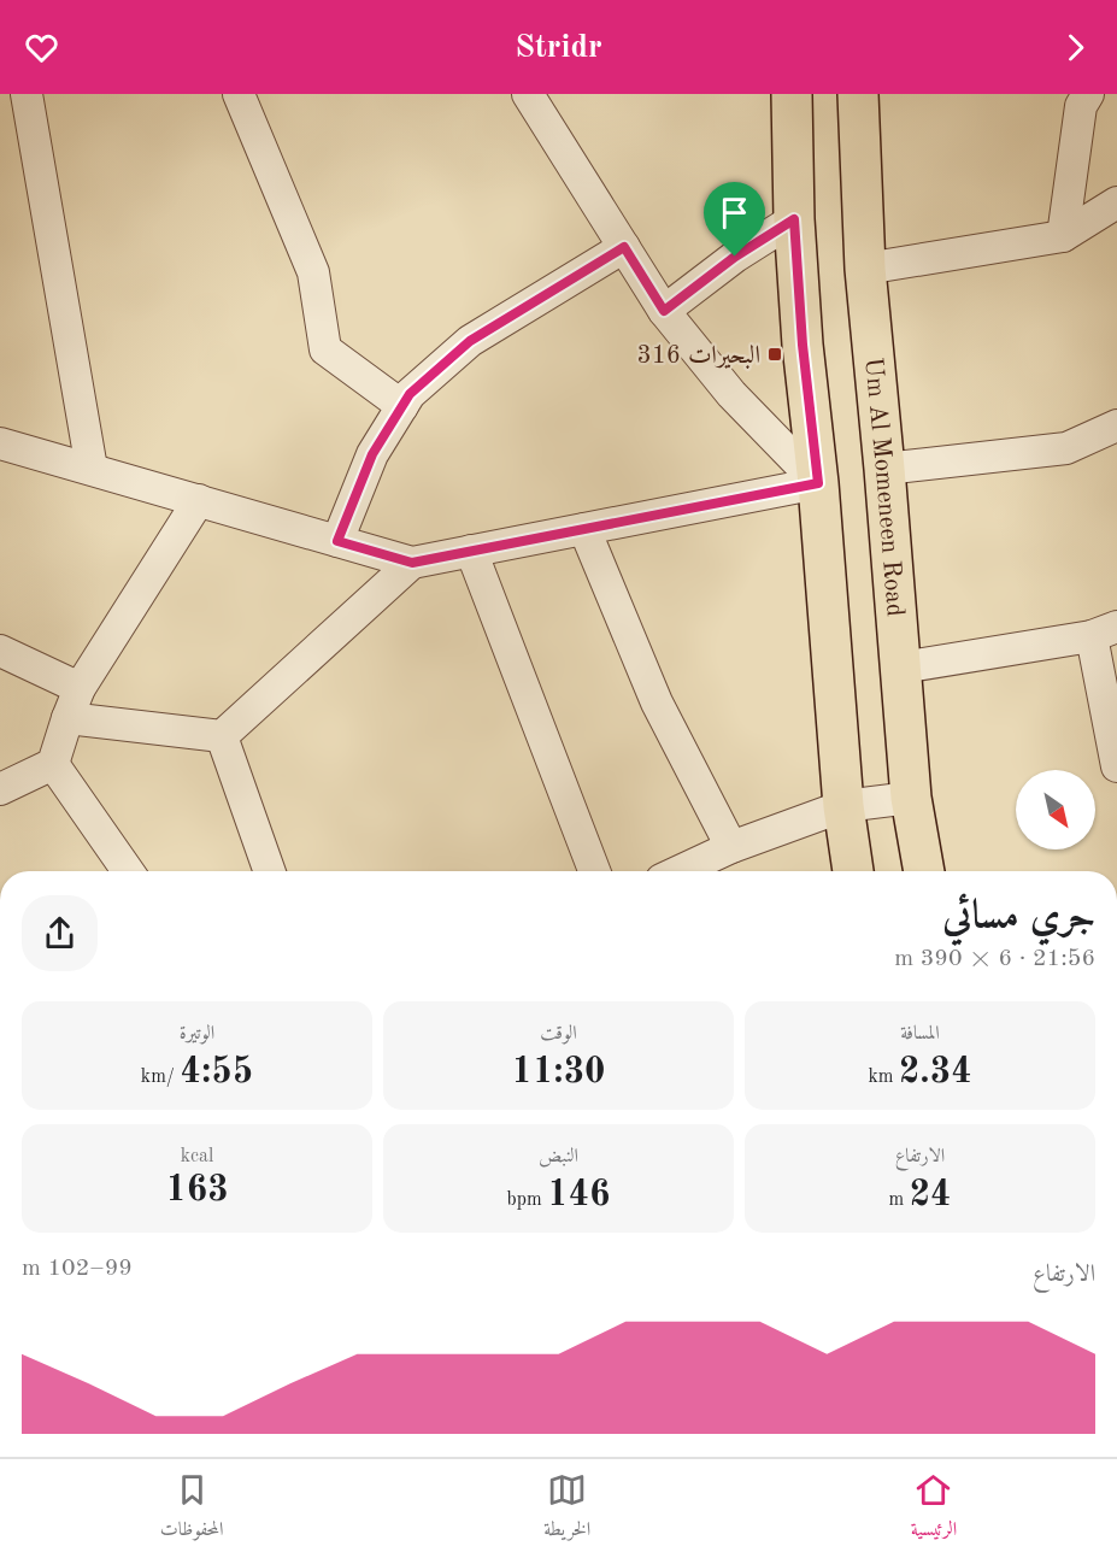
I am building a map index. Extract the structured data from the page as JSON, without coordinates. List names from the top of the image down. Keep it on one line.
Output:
{"streets":{"main road":["Um Al Momeneen Road"]},"places":{"transit":["البحيرات 316"]},"north":"bottom right","page":{"header":"Stridr","heading":["جري مسائي","21:56 · 6 × 390 m"],"stats":[["المسافة","2.34 km"],["الوقت","11:30"],["الوتيرة","4:55 /km"],["الارتفاع","24 m"],["النبض","146 bpm"],["kcal","163"]],"chart":["الارتفاع","99–102 m"],"tabs":["الرئيسية","الخريطة","المحفوظات"]}}
